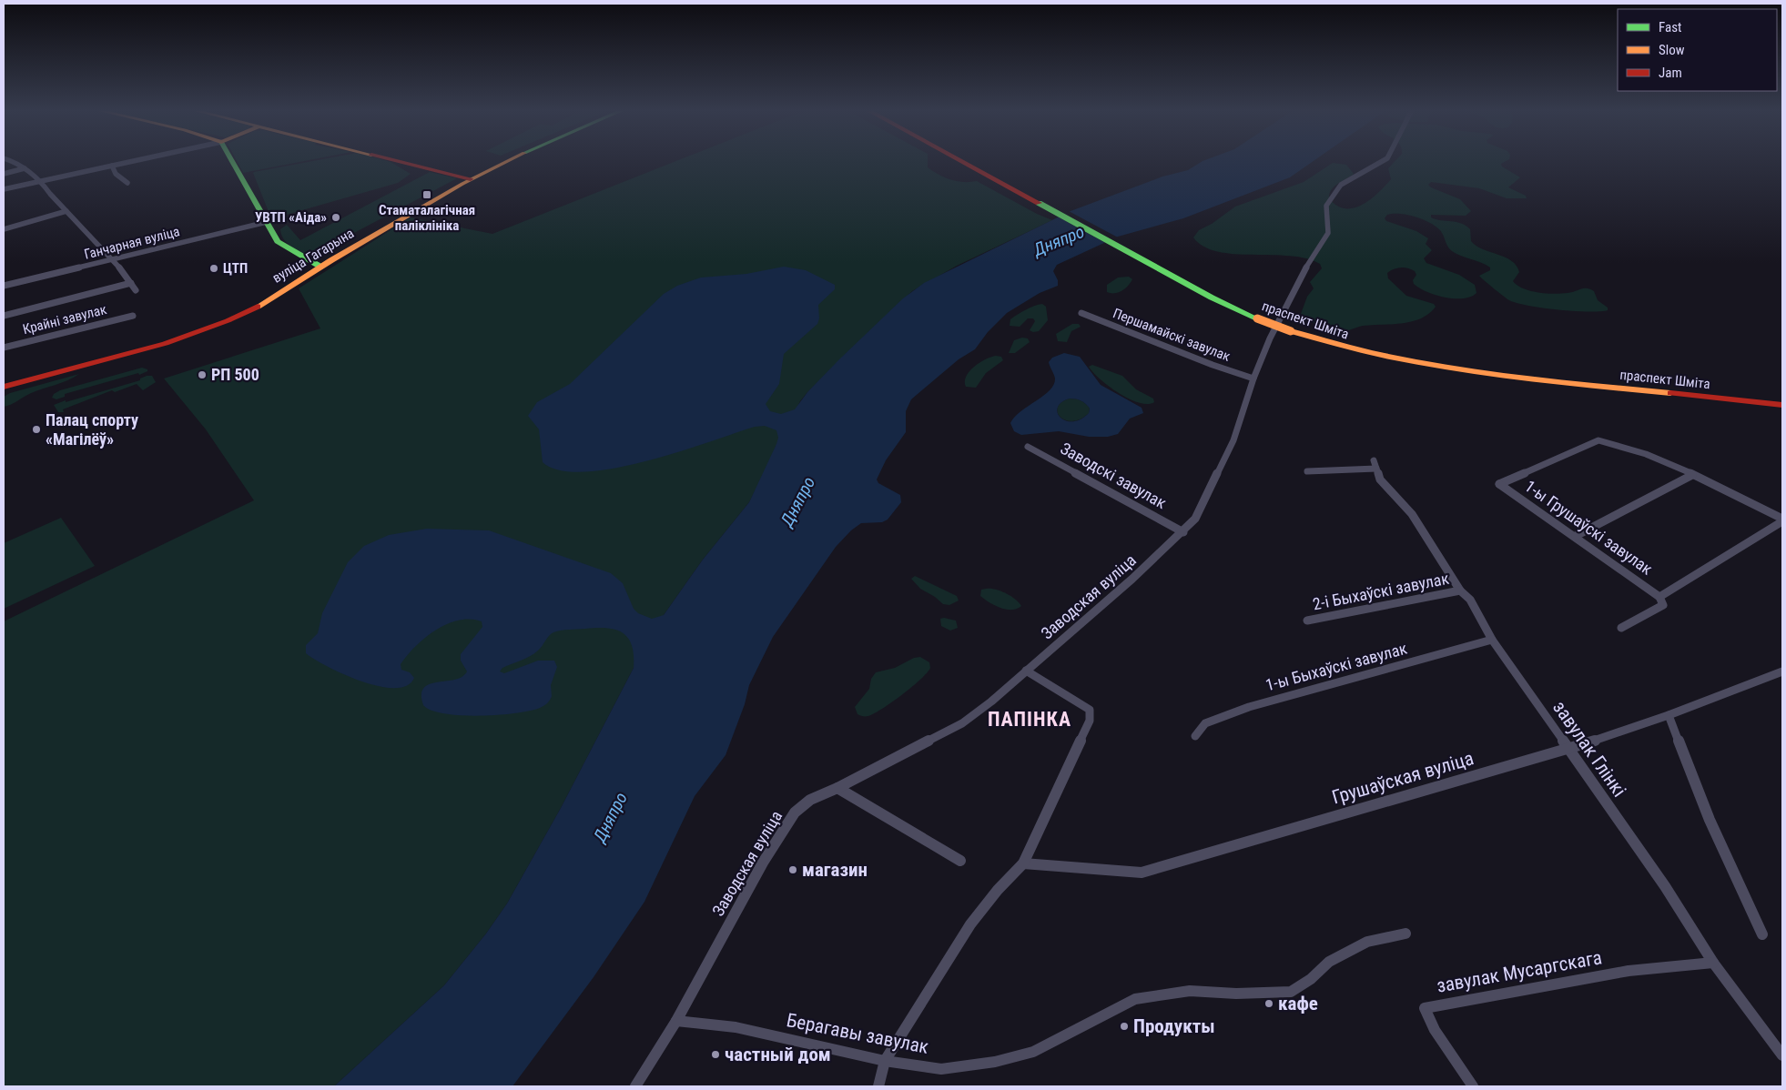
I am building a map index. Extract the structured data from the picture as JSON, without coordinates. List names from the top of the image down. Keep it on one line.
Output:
{"streets":{"main road":["вуліца Гагарына","праспект Шміта"],"street":["Ганчарная вуліца","Крайні завулак","Першамайскі завулак","Заводскі завулак","1-ы Грушаўскі завулак","2-і Быхаўскі завулак","Заводская вуліца","1-ы Быхаўскі завулак","завулак Глінкі","Грушаўская вуліца","завулак Мусаргскага","Берагавы завулак"]},"crossings":[["Першамайскі завулак","Заводская вуліца"],["Заводскі завулак","Заводская вуліца"],["2-і Быхаўскі завулак","завулак Глінкі"],["Заводская вуліца","Берагавы завулак"],["1-ы Быхаўскі завулак","завулак Глінкі"],["завулак Глінкі","Грушаўская вуліца"],["завулак Глінкі","завулак Мусаргскага"]],"districts":["ПАПІНКА"],"water":["Дняпро"],"places":{"transit":["Стаматалагічная паліклініка"],"other":["УВТП «Аіда»","ЦТП","РП 500","Палац спорту «Магілёў»","магазин","кафе","Продукты","частный дом"]},"legend":["Fast","Slow","Jam"]}
